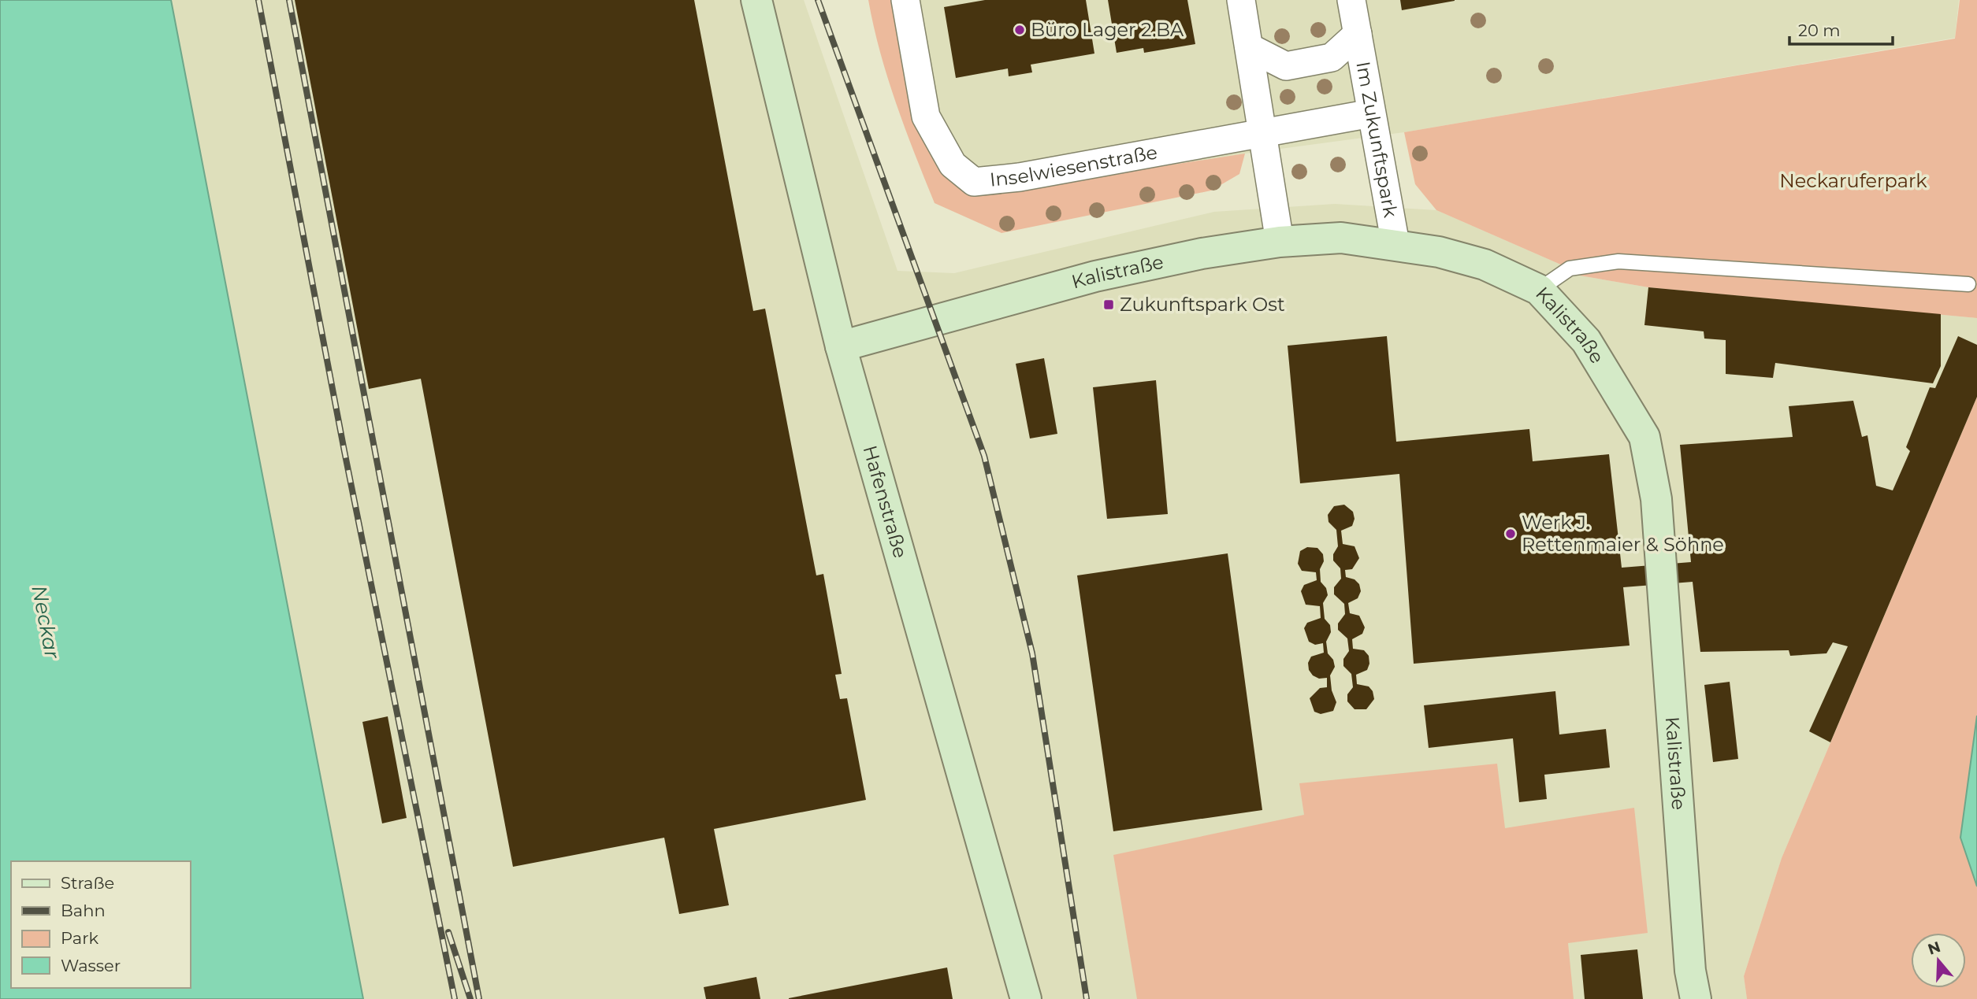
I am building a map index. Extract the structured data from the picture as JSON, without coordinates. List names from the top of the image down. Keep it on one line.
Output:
{"streets":{"street":["Im Zukunftspark","Inselwiesenstraße","Kalistraße","Hafenstraße"]},"crossings":[["Im Zukunftspark","Inselwiesenstraße"],["Im Zukunftspark","Kalistraße"],["Kalistraße","Hafenstraße"]],"water":["Neckar"],"parks":["Neckaruferpark"],"places":{"other":["Büro Lager 2.BA","Werk J. Rettenmaier & Söhne"],"transit":["Zukunftspark Ost"]},"legend":["Straße","Bahn","Park","Wasser"],"scale_bar":"20 m","north":"top"}
